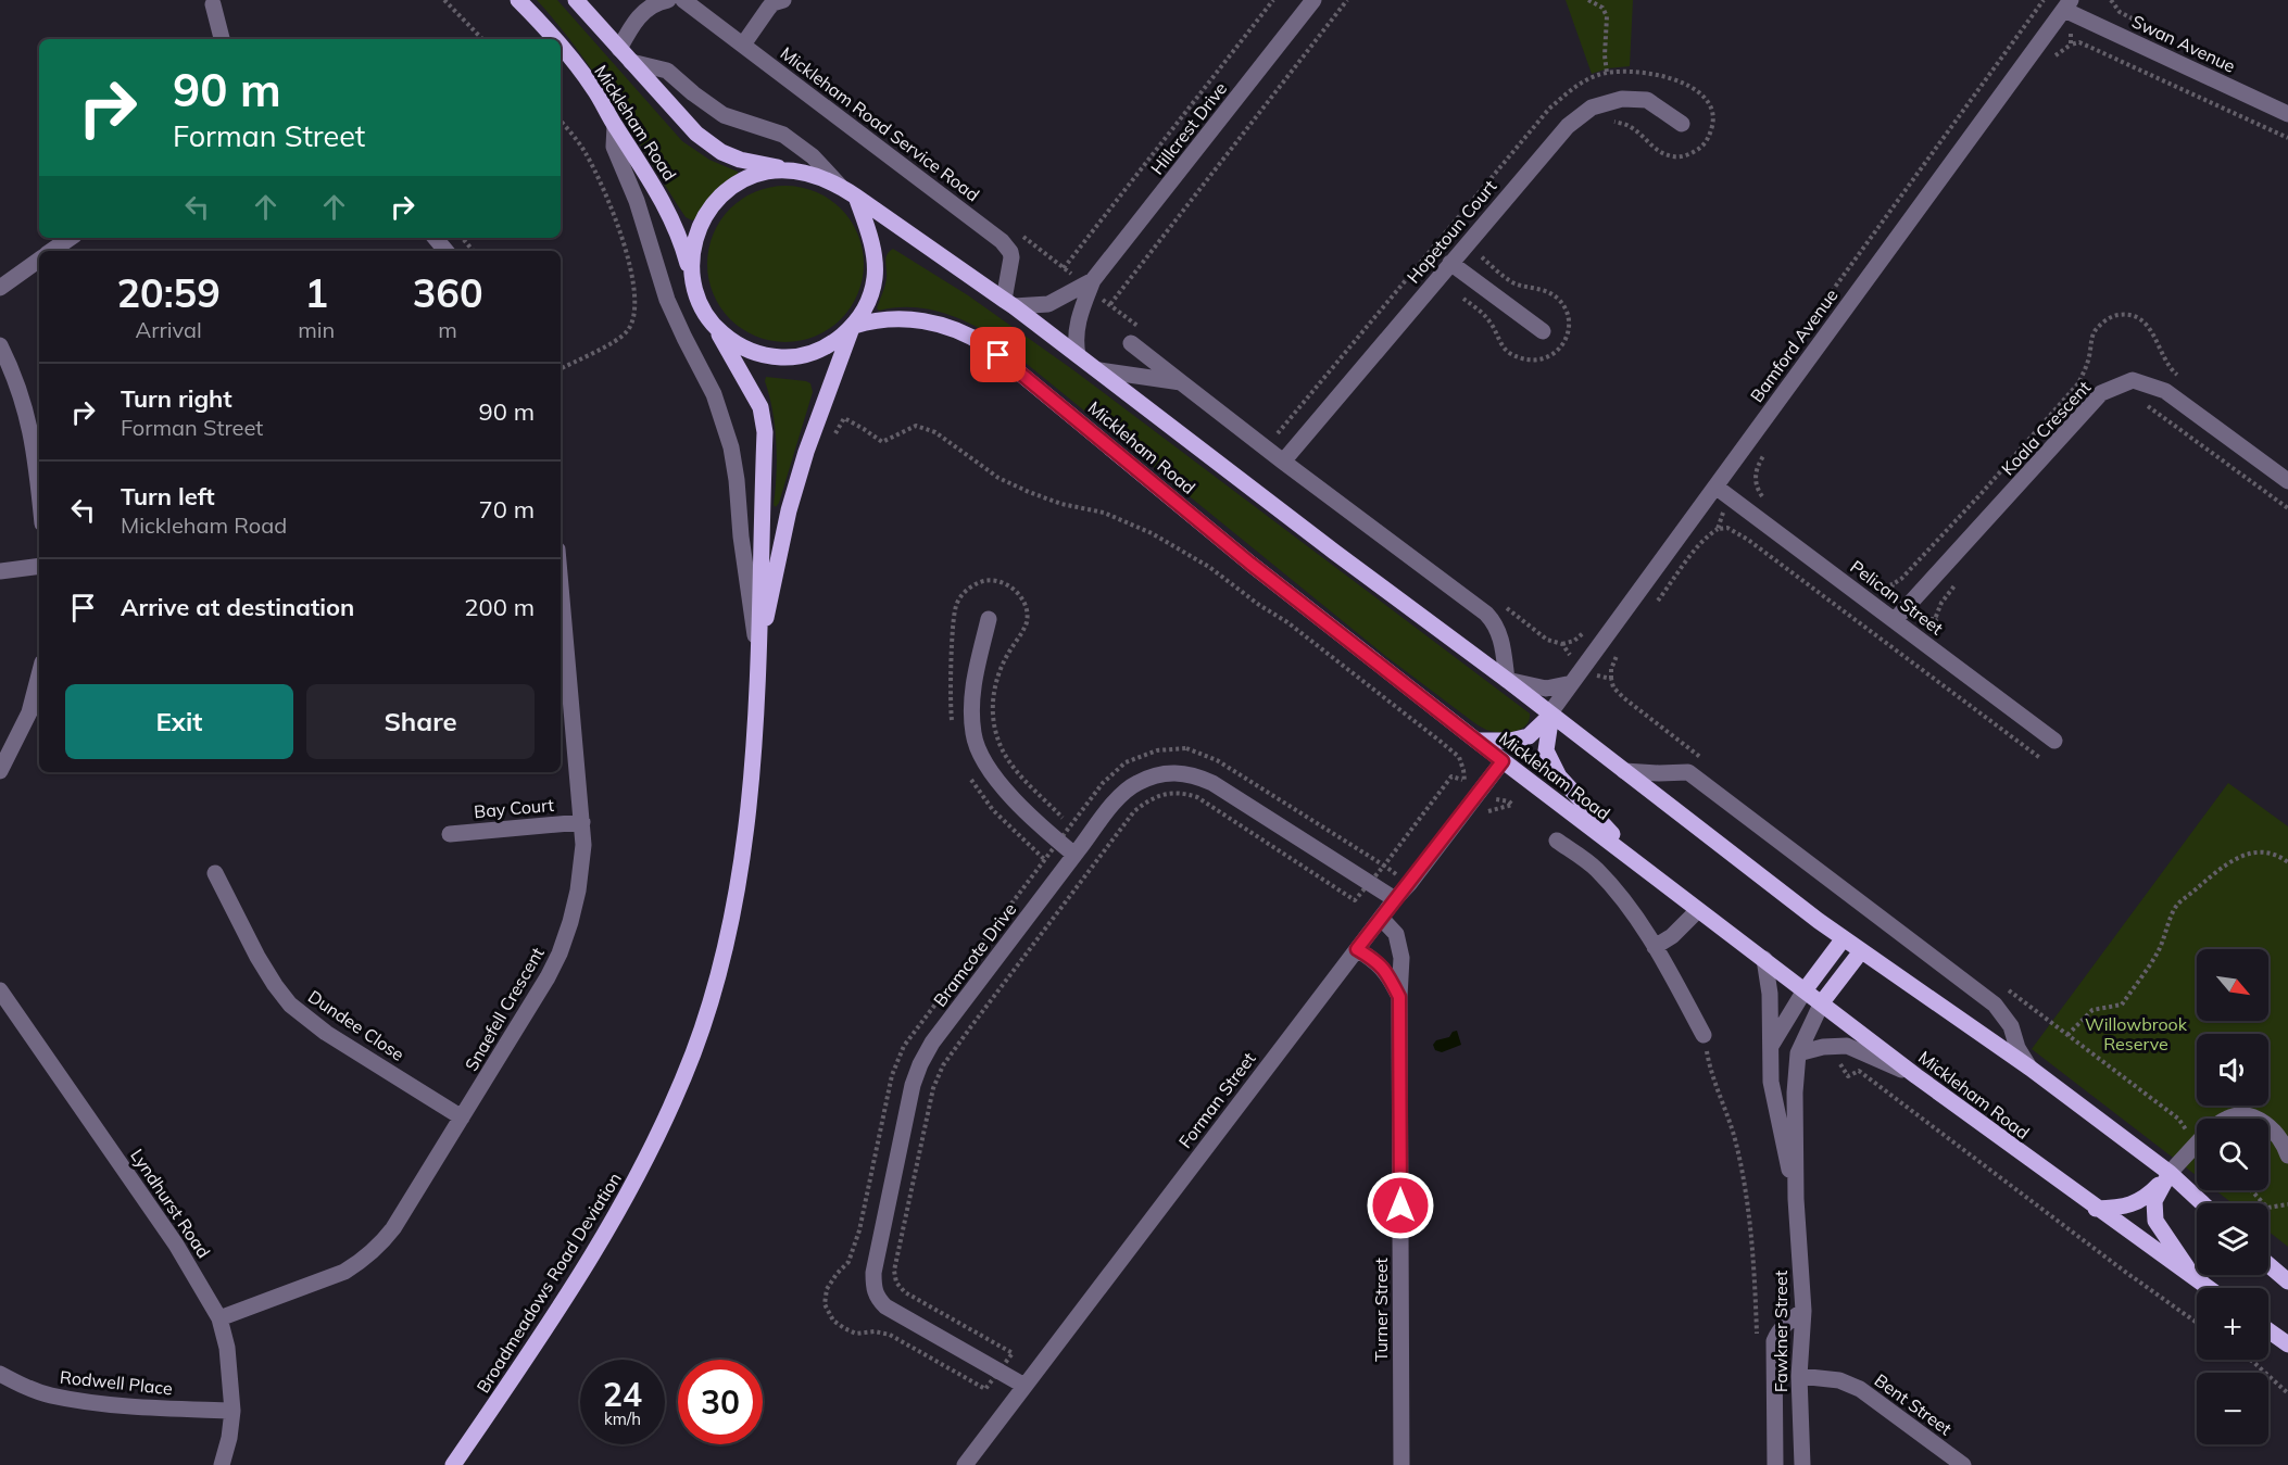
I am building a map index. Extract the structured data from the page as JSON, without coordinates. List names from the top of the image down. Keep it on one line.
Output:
{"streets":{"main road":["Mickleham Road","Broadmeadows Road Deviation"],"street":["Swan Avenue","Mickleham Road Service Road","Hillcrest Drive","Hopetoun Court","Bamford Avenue","Koala Crescent","Pelican Street","Bay Court","Bramcote Drive","Snaefell Crescent","Dundee Close","Forman Street","Lyndhurst Road","Turner Street","Fawkner Street","Rodwell Place","Bent Street"]},"crossings":[["Swan Avenue","Bamford Avenue"],["Mickleham Road","Mickleham Road Service Road"],["Mickleham Road","Hillcrest Drive"],["Mickleham Road","Hopetoun Court"],["Mickleham Road","Bamford Avenue"],["Mickleham Road","Forman Street"],["Mickleham Road","Broadmeadows Road Deviation"],["Mickleham Road","Fawkner Street"],["Mickleham Road Service Road","Hillcrest Drive"],["Bamford Avenue","Pelican Street"],["Koala Crescent","Pelican Street"],["Bay Court","Snaefell Crescent"],["Bramcote Drive","Forman Street"],["Snaefell Crescent","Dundee Close"],["Snaefell Crescent","Lyndhurst Road"],["Forman Street","Turner Street"],["Lyndhurst Road","Rodwell Place"],["Fawkner Street","Bent Street"]],"parks":["Willowbrook Reserve"],"north":"bottom right","page":{"turn":["90 m","Forman Street"],"eta":["20:59","Arrival","1","min","360","m"],"list":[{"name":"Turn right","note":"Forman Street","value":"90 m"},{"name":"Turn left","note":"Mickleham Road","value":"70 m"},{"name":"Arrive at destination","value":"200 m"}],"buttons":["Exit","Share"],"map_buttons":["+","−"],"speed":"24 km/h","limit":"30"}}
